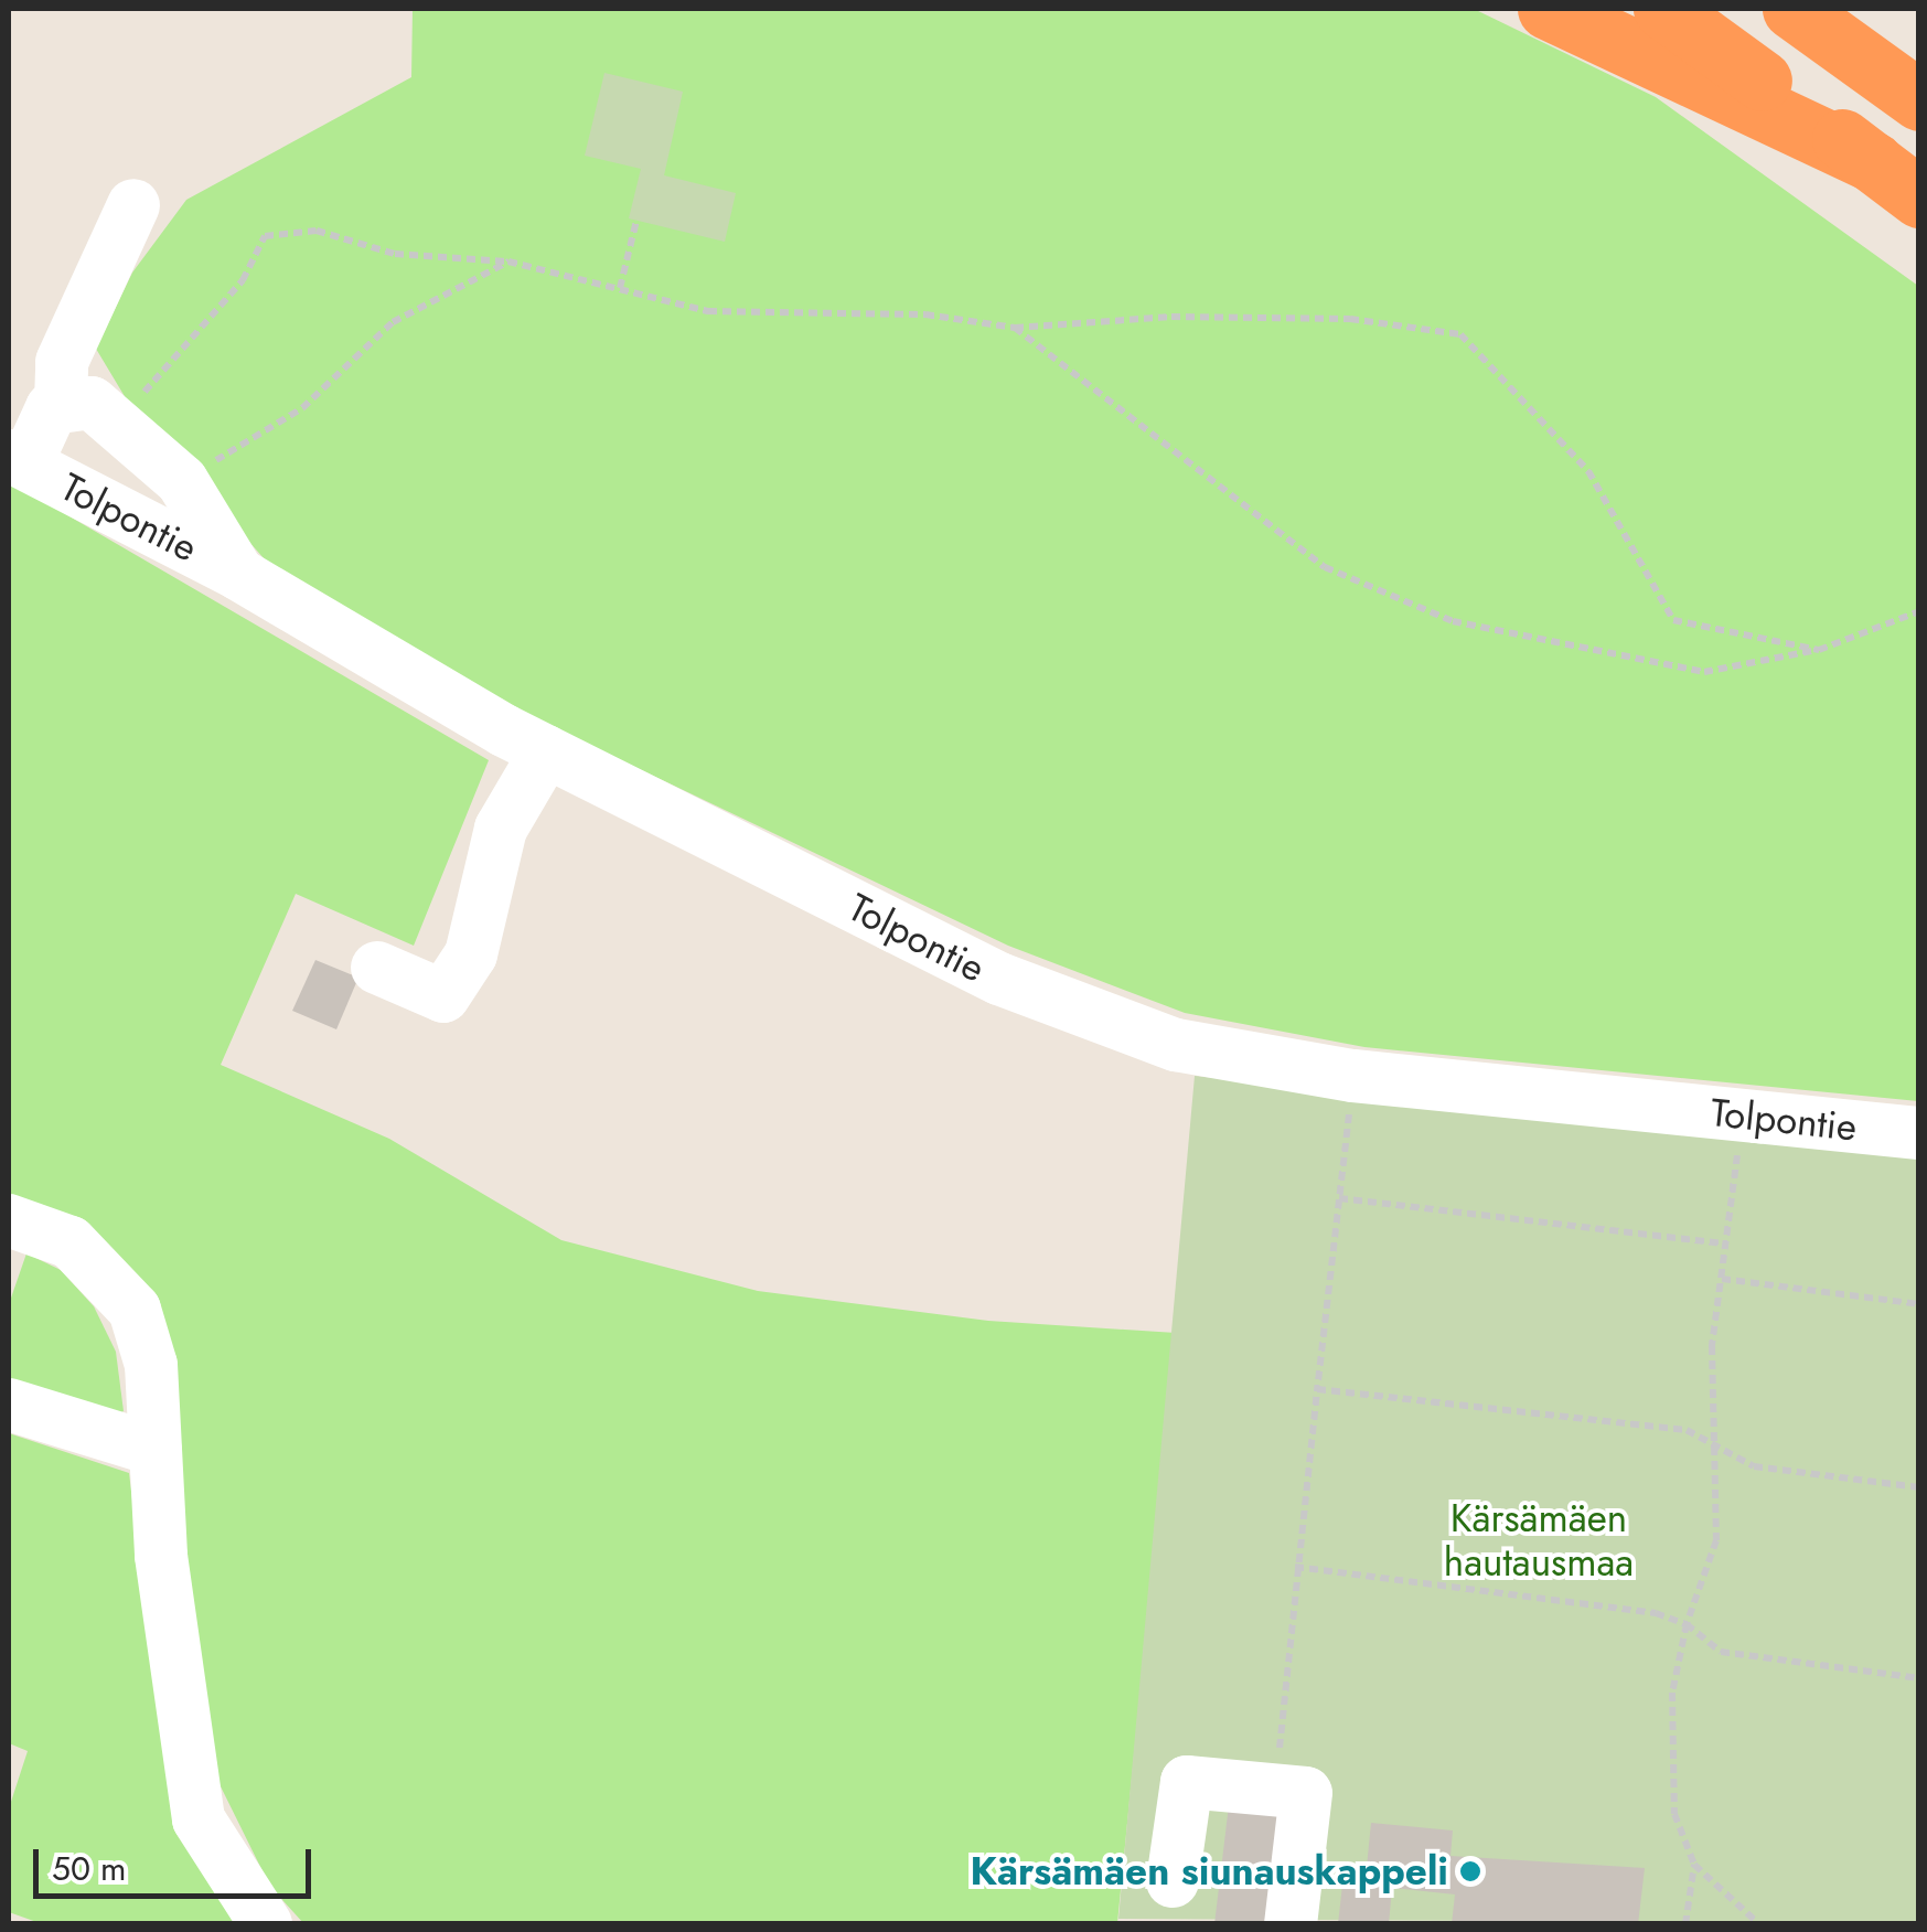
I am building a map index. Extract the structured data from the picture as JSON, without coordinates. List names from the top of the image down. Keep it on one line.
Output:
{"streets":{"street":["Tolpontie"]},"parks":["Kärsämäen hautausmaa"],"places":["Kärsämäen siunauskappeli"],"scale_bar":"50 m"}
